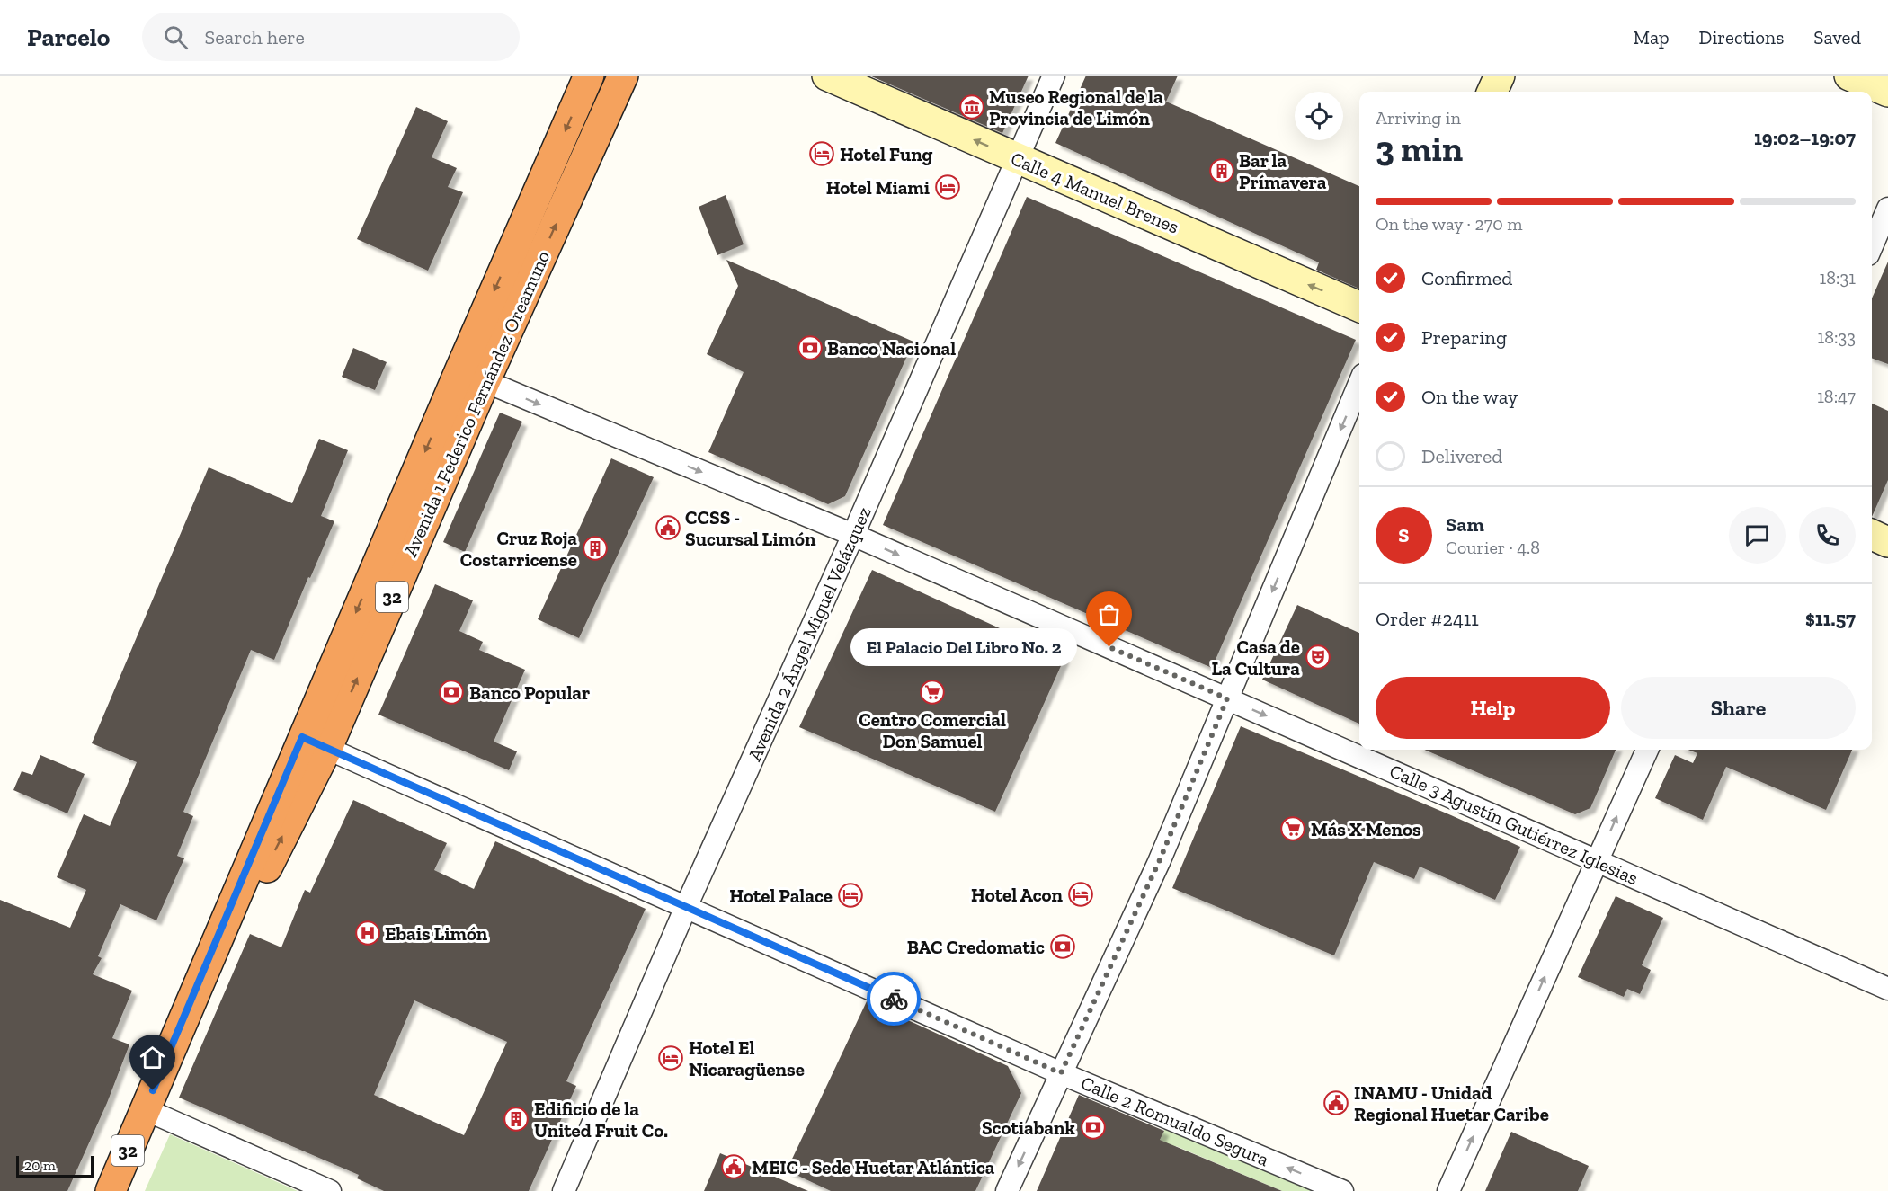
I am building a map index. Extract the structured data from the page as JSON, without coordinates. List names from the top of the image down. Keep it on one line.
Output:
{"streets":{"highway":["Avenida 1 Federico Fernández Oreamuno","32"],"main road":["Calle 4 Manuel Brenes"],"street":["Avenida 2 Ángel Miguel Velázquez","Calle 3 Agustín Gutiérrez Iglesias","Calle 2 Romualdo Segura"]},"crossings":[["Calle 4 Manuel Brenes","Avenida 2 Ángel Miguel Velázquez"],["Avenida 1 Federico Fernández Oreamuno","Calle 3 Agustín Gutiérrez Iglesias"],["Avenida 1 Federico Fernández Oreamuno","Calle 2 Romualdo Segura"],["Avenida 2 Ángel Miguel Velázquez","Calle 3 Agustín Gutiérrez Iglesias"],["Avenida 2 Ángel Miguel Velázquez","Calle 2 Romualdo Segura"]],"one_way":["Calle 4 Manuel Brenes","Calle 3 Agustín Gutiérrez Iglesias"],"places":{"museum":["Museo Regional de la Provincia de Limón"],"hotel":["Hotel Fung","Hotel Miami","Hotel Acon","Hotel Palace","Hotel El Nicaragüense"],"building":["Bar la Prímavera","Cruz Roja Costarricense","Edificio de la United Fruit Co."],"bank":["Banco Nacional","Banco Popular","BAC Credomatic","Scotiabank"],"public building":["CCSS - Sucursal Limón","INAMU - Unidad Regional Huetar Caribe","MEIC - Sede Huetar Atlántica"],"other":["El Palacio Del Libro No. 2"],"theatre":["Casa de La Cultura"],"supermarket":["Centro Comercial Don Samuel","Más X Menos"],"hospital":["Ebais Limón"]},"scale_bar":"20 m","page":{"header":"Parcelo","search":"Search here","nav":["Map","Directions","Saved"],"heading":["3 min","Arriving in","19:02–19:07"],"panel":["Sam","Courier · 4.8","Order #2411","$11.57"],"bar":"On the way · 270 m","list":[["Confirmed","18:31"],["Preparing","18:33"],["On the way","18:47"],"Delivered"],"round":"S","bubble":"El Palacio Del Libro No. 2","buttons":["Help","Share"],"scale":"20 m"}}
